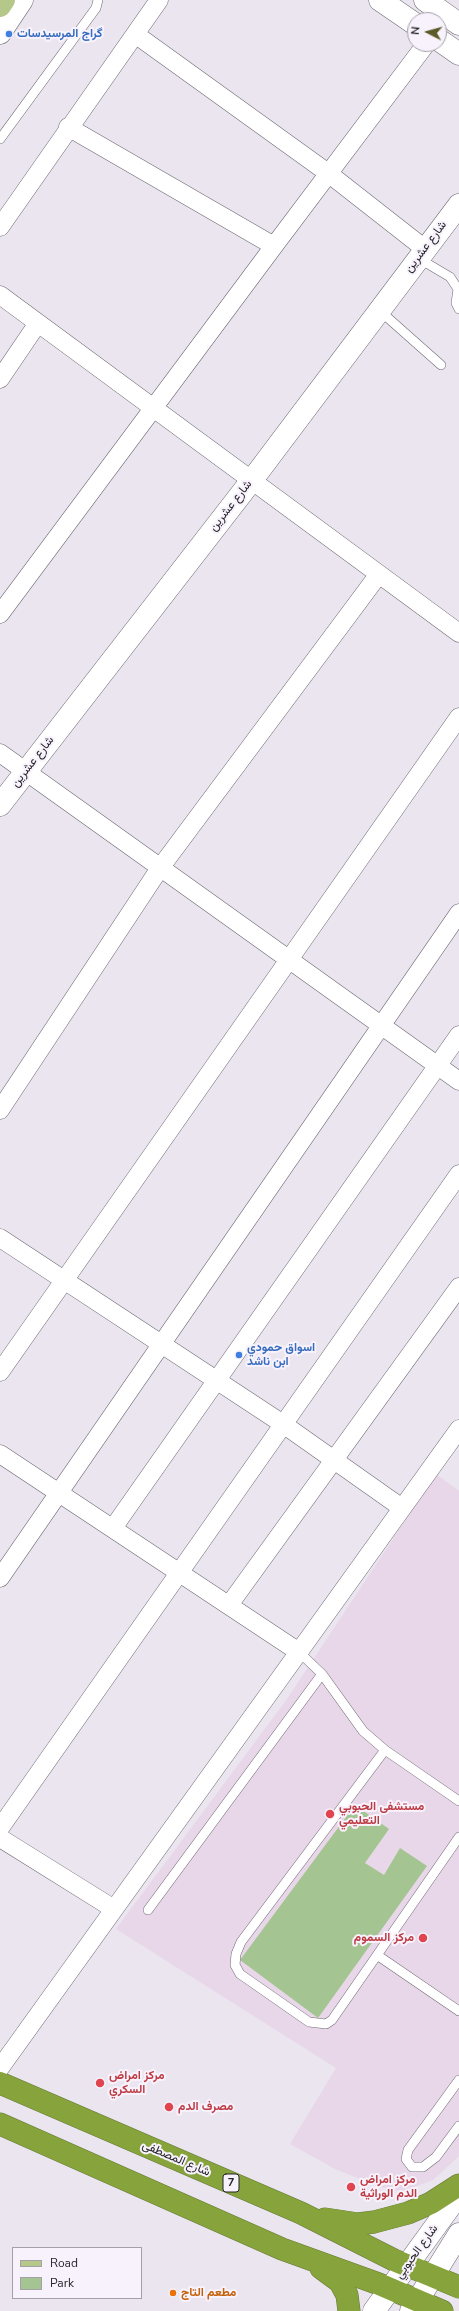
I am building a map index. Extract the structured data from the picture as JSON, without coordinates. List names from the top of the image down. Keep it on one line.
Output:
{"streets":{"highway":["شارع المصطفى","7"],"street":["شارع عشرين","شارع الحبوبي"]},"crossings":[["شارع المصطفى","شارع الحبوبي"]],"places":["گراج المرسيدسات","اسواق حمودي ابن ناشد","مستشفى الحبوبي التعليمي","مركز السموم","مركز امراض السكري","مصرف الدم","مركز امراض الدم الوراثية","مطعم التاج"],"legend":["Road","Park"],"north":"left"}
